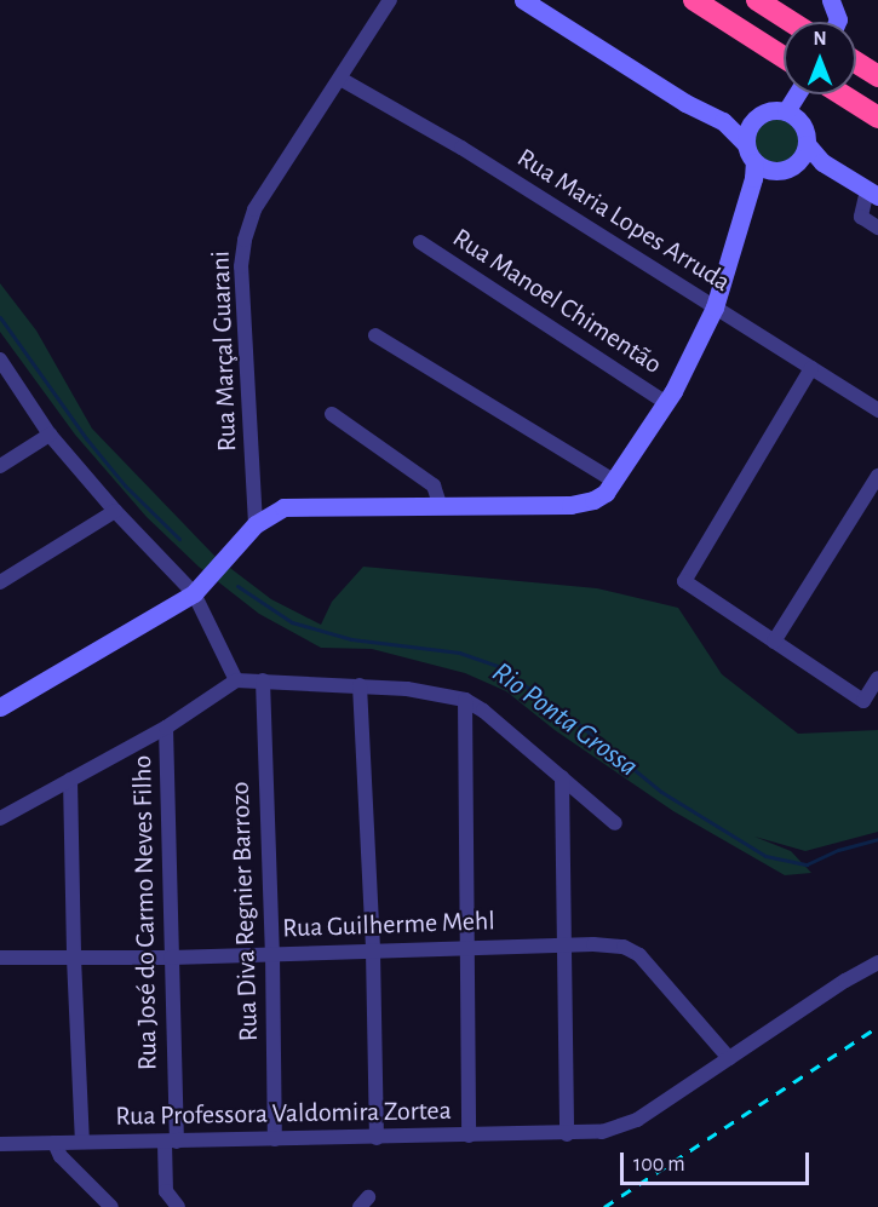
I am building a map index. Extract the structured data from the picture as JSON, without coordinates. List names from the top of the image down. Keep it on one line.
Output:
{"streets":{"street":["Rua Maria Lopes Arruda","Rua Manoel Chimentão","Rua Marçal Guarani","Rua Diva Regnier Barrozo","Rua José do Carmo Neves Filho","Rua Guilherme Mehl","Rua Professora Valdomira Zortea"]},"crossings":[["Rua Maria Lopes Arruda","Rua Marçal Guarani"],["Rua Diva Regnier Barrozo","Rua Guilherme Mehl"],["Rua Diva Regnier Barrozo","Rua Professora Valdomira Zortea"],["Rua José do Carmo Neves Filho","Rua Guilherme Mehl"],["Rua José do Carmo Neves Filho","Rua Professora Valdomira Zortea"],["Rua Guilherme Mehl","Rua Professora Valdomira Zortea"]],"water":["Rio Ponta Grossa"],"scale_bar":"100 m","north":"top"}
